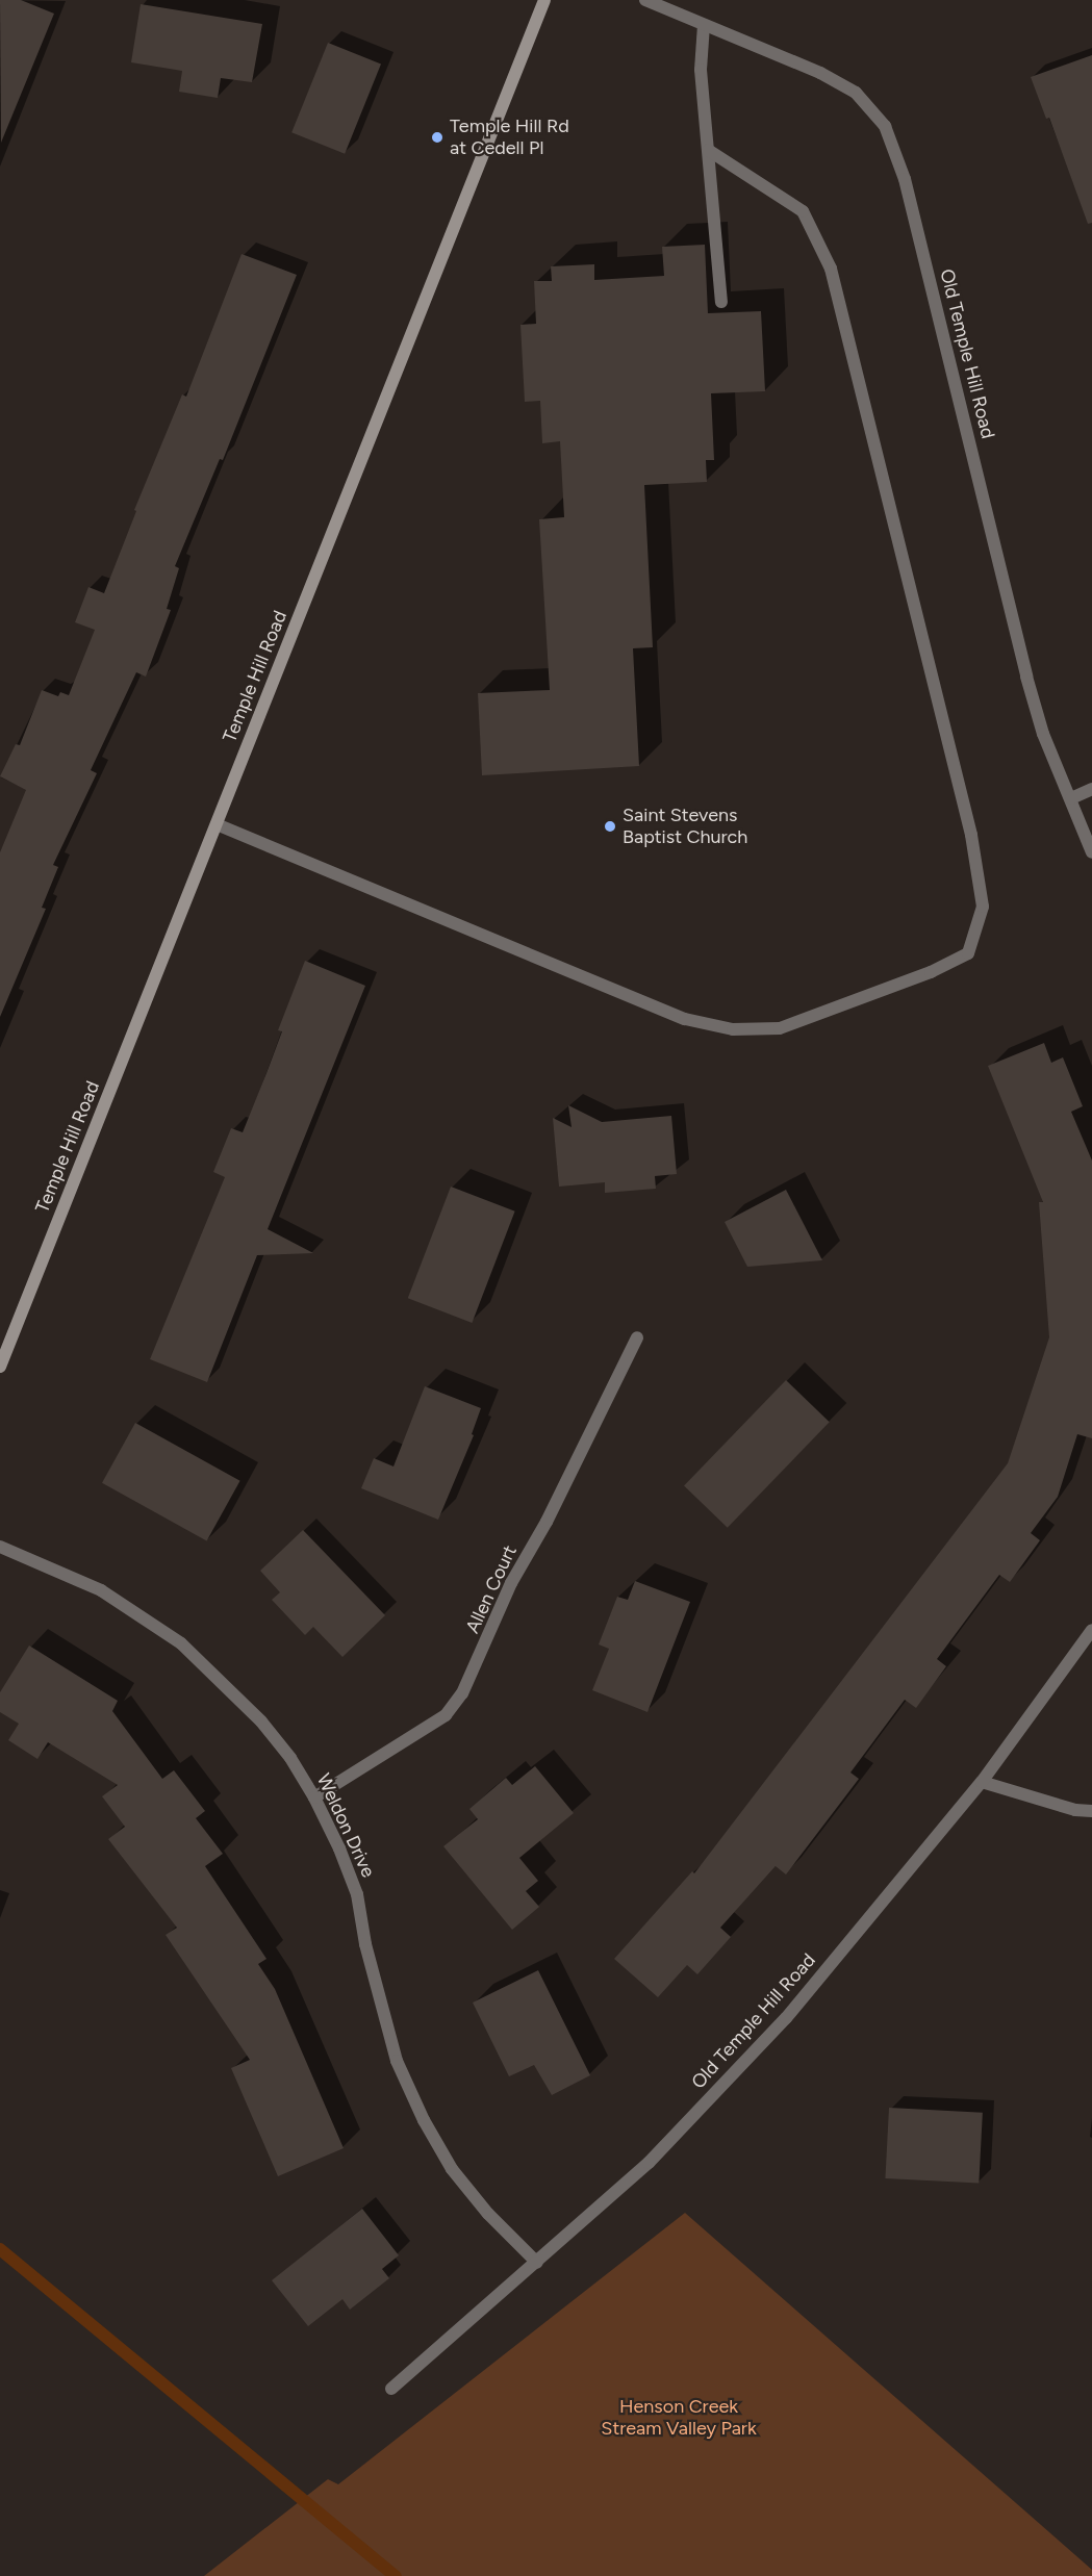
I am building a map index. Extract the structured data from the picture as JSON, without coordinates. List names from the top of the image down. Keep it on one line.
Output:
{"streets":{"main road":["Temple Hill Road"],"street":["Old Temple Hill Road","Allen Court","Weldon Drive"]},"crossings":[["Old Temple Hill Road","Weldon Drive"],["Allen Court","Weldon Drive"]],"parks":["Henson Creek Stream Valley Park"],"places":["Temple Hill Rd at Cedell Pl","Saint Stevens Baptist Church"]}
